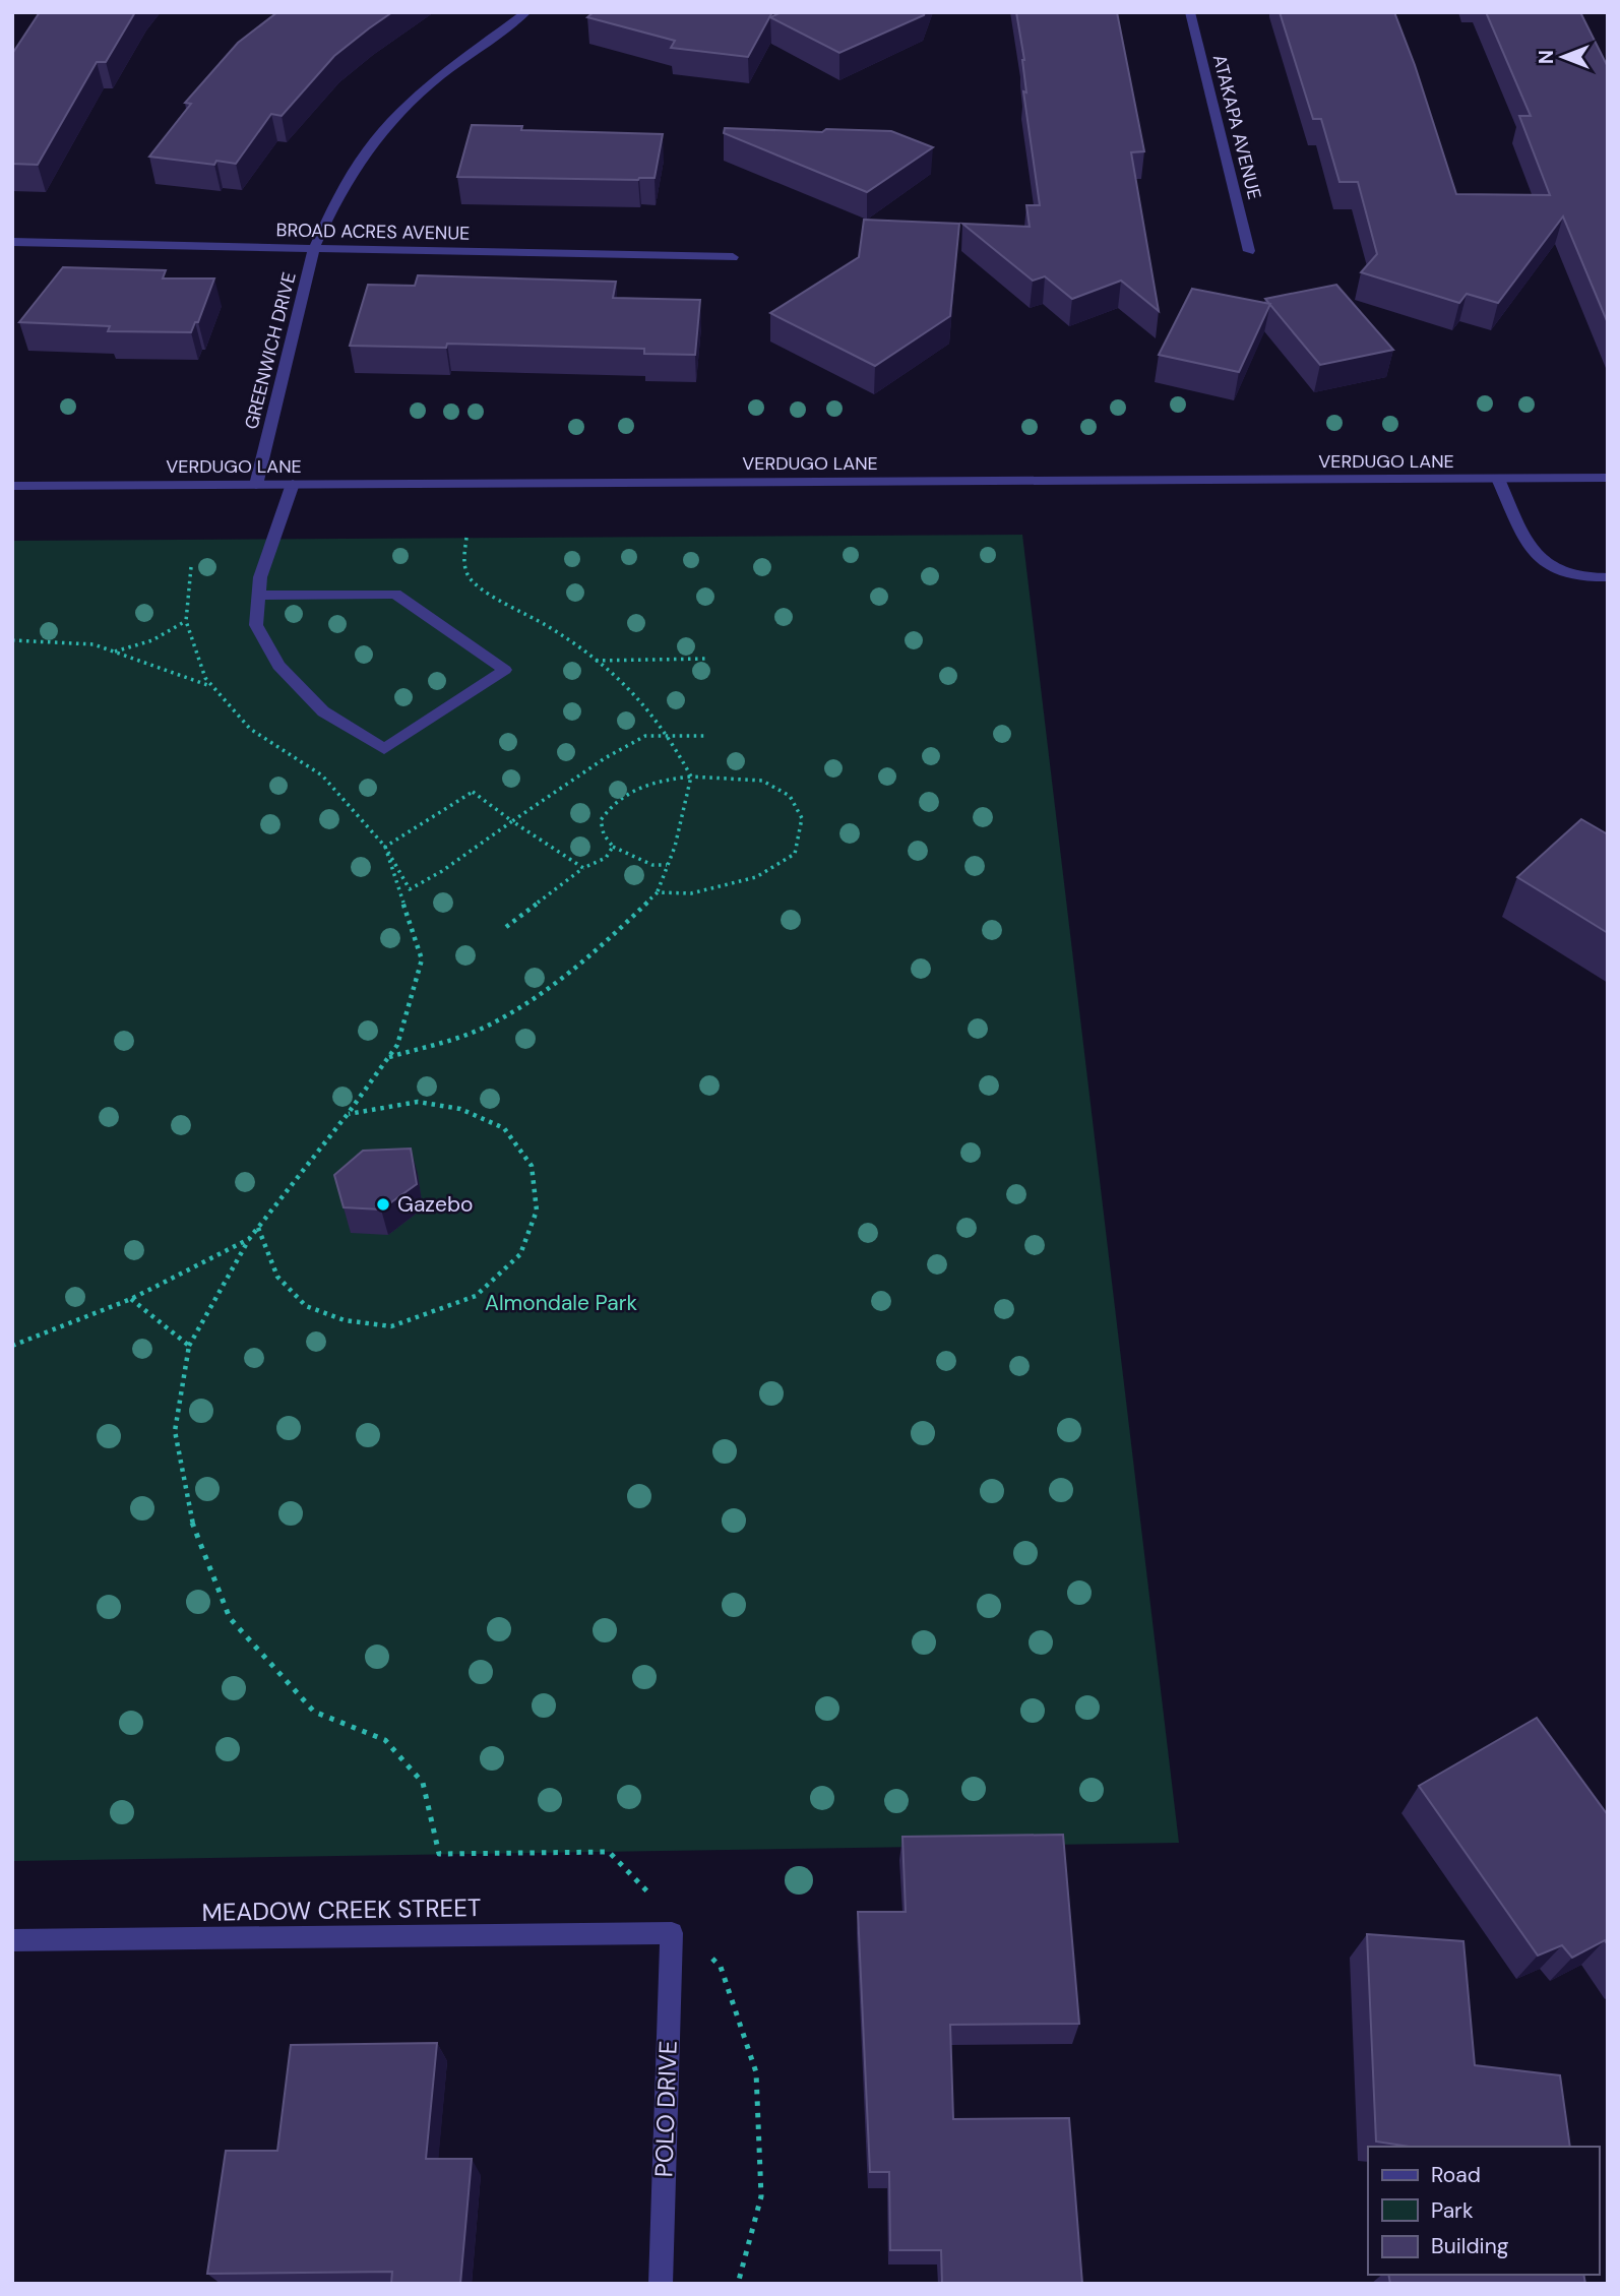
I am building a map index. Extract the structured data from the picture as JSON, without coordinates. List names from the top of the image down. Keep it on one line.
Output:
{"streets":{"street":["ATAKAPA AVENUE","BROAD ACRES AVENUE","GREENWICH DRIVE","VERDUGO LANE","MEADOW CREEK STREET","POLO DRIVE"]},"crossings":[["BROAD ACRES AVENUE","GREENWICH DRIVE"],["GREENWICH DRIVE","VERDUGO LANE"],["MEADOW CREEK STREET","POLO DRIVE"]],"parks":["Almondale Park"],"places":["Gazebo"],"legend":["Road","Park","Building"],"north":"left"}
